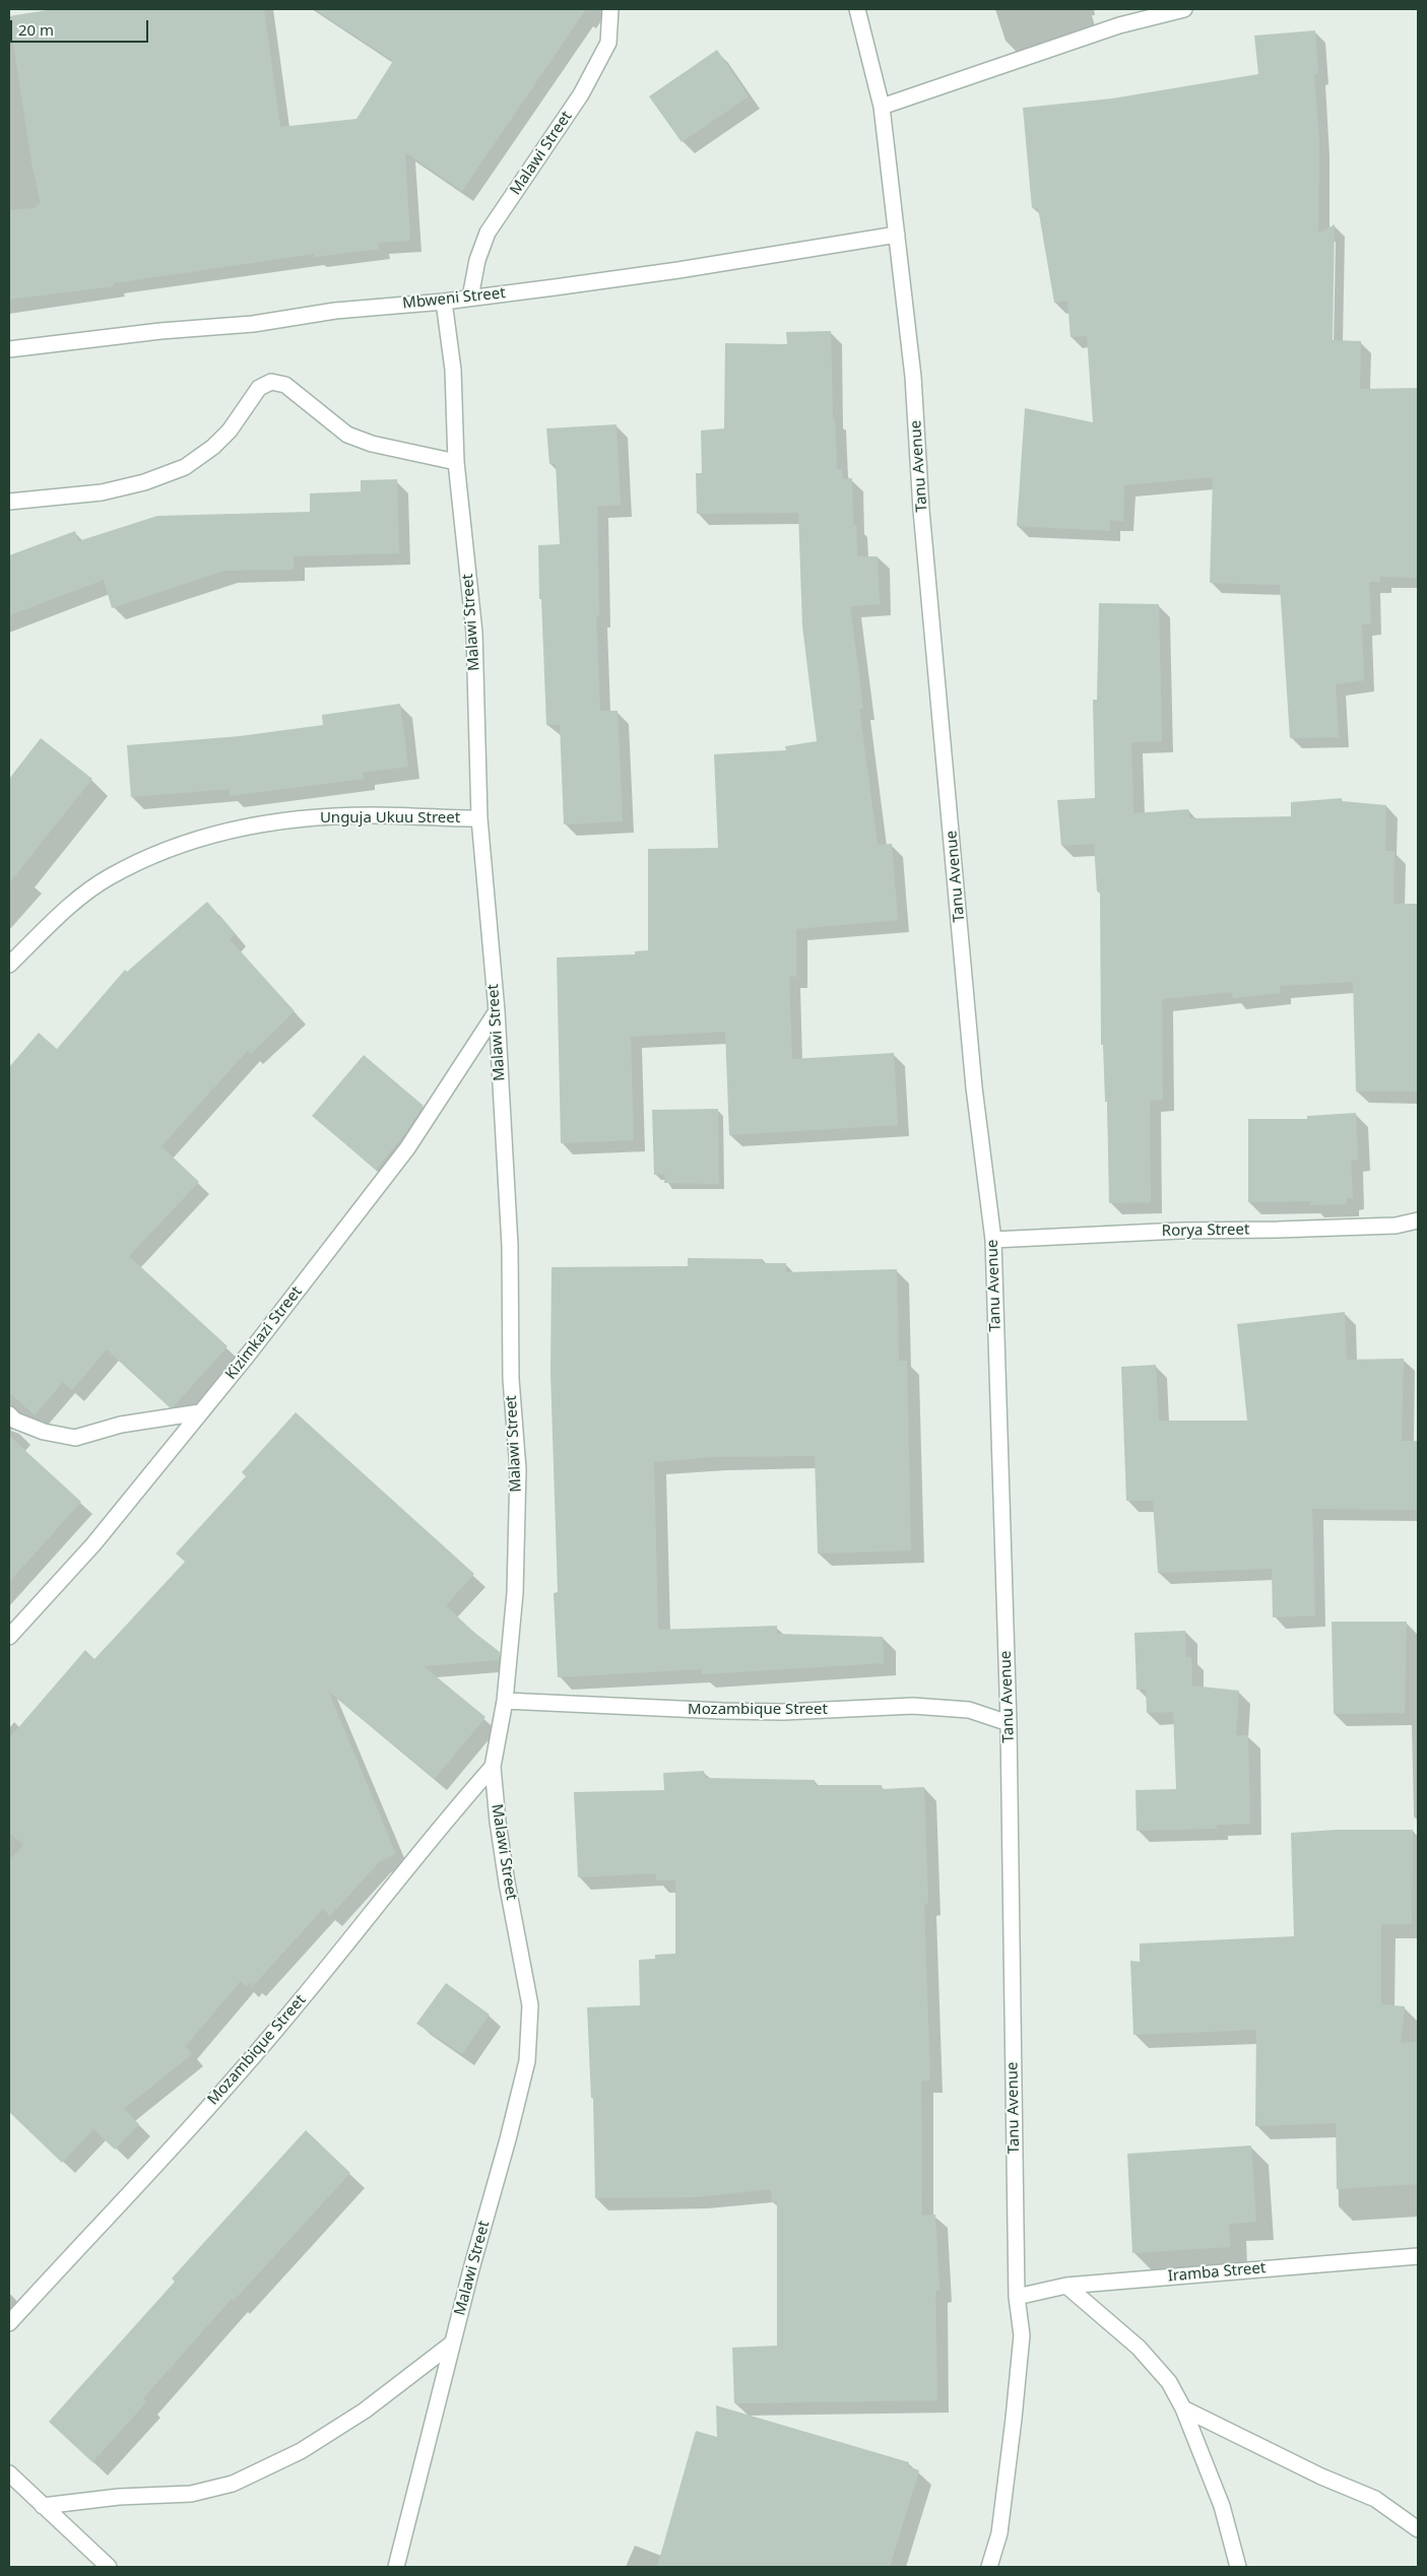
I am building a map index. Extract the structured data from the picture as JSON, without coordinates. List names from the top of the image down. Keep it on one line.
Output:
{"streets":{"street":["Malawi Street","Mbweni Street","Tanu Avenue","Unguja Ukuu Street","Rorya Street","Kizimkazi Street","Mozambique Street","Iramba Street"]},"crossings":[["Malawi Street","Mbweni Street"],["Malawi Street","Unguja Ukuu Street"],["Malawi Street","Kizimkazi Street"],["Malawi Street","Mozambique Street"],["Mbweni Street","Tanu Avenue"],["Tanu Avenue","Rorya Street"],["Tanu Avenue","Mozambique Street"],["Tanu Avenue","Iramba Street"]],"scale_bar":"20 m"}
